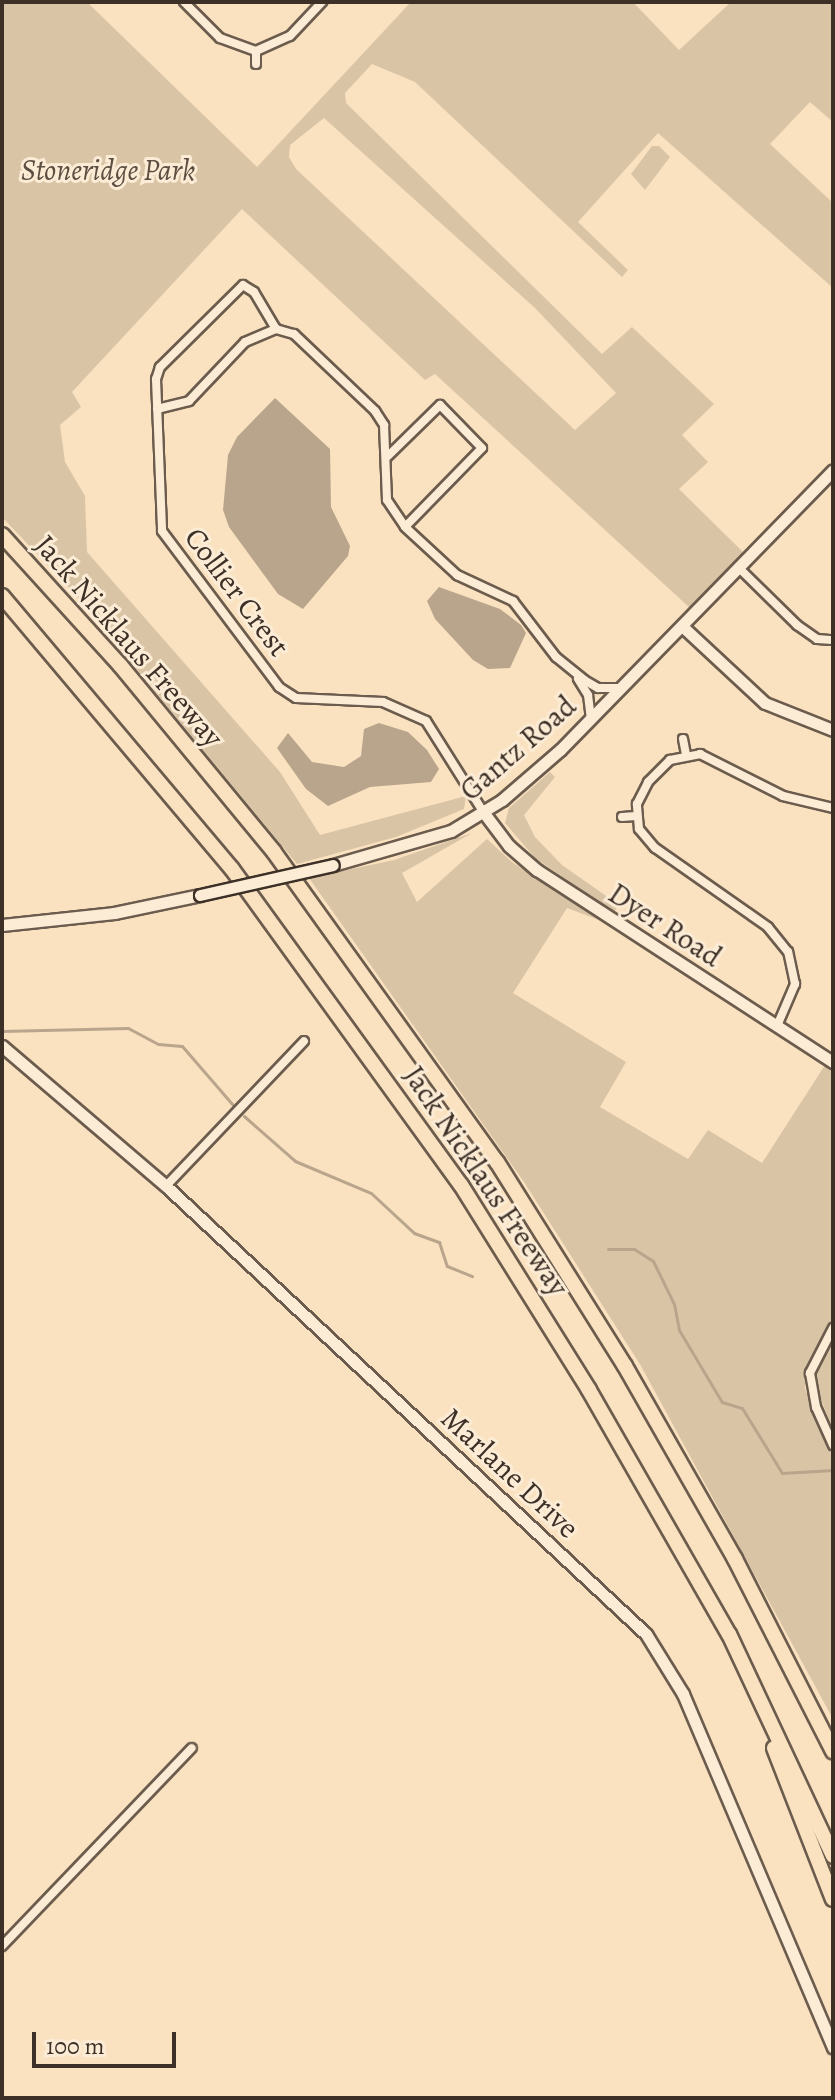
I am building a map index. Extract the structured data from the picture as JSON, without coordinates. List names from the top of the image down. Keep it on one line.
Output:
{"streets":{"highway":["Jack Nicklaus Freeway"],"street":["Collier Crest","Gantz Road","Dyer Road","Marlane Drive"]},"crossings":[["Collier Crest","Gantz Road"],["Collier Crest","Dyer Road"],["Gantz Road","Dyer Road"]],"parks":["Stoneridge Park"],"scale_bar":"100 m"}
